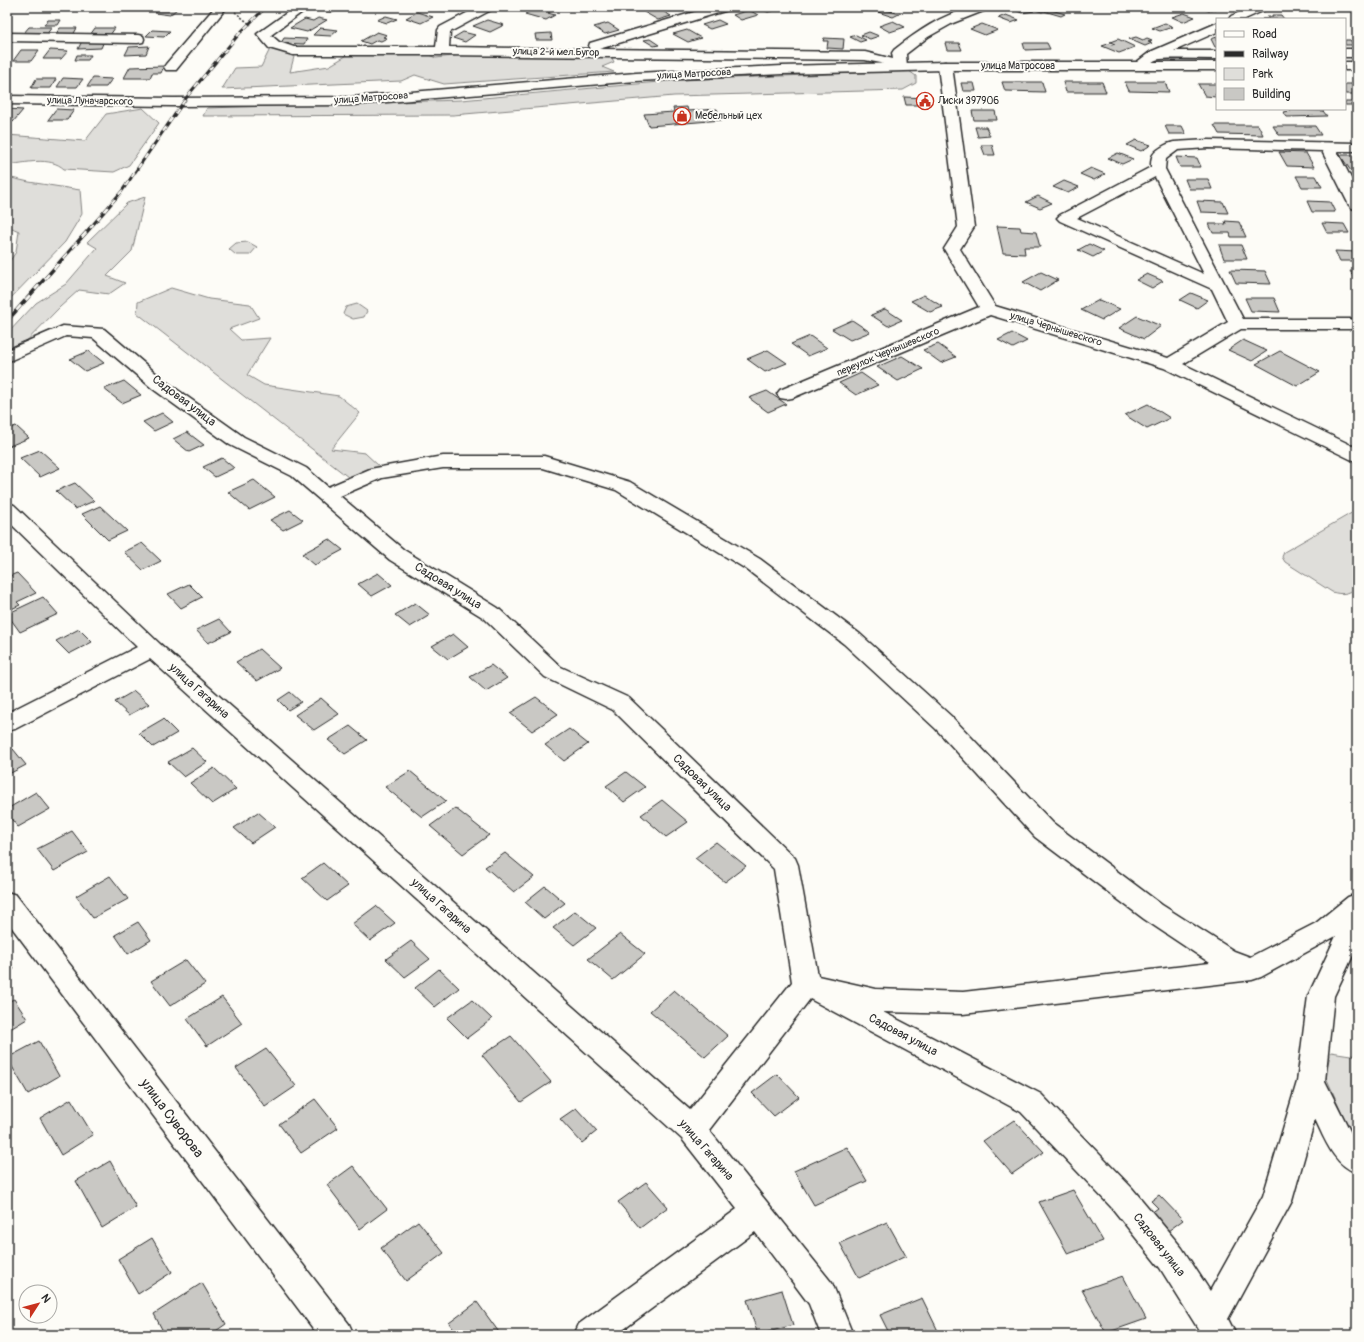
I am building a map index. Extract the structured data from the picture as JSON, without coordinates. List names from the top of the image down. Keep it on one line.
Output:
{"streets":{"street":["улица 2-й мел.Бугор","улица Матросова","улица Луначарского","улица Чернышевского","переулок Чернышевского","Садовая улица","улица Гагарина","улица Суворова"]},"crossings":[["улица 2-й мел.Бугор","улица Матросова"],["улица Матросова","улица Луначарского"],["улица Чернышевского","переулок Чернышевского"]],"places":{"public building":["Лиски 397906"],"shop":["Мебельный цех"]},"legend":["Road","Railway","Park","Building"],"north":"top right"}
